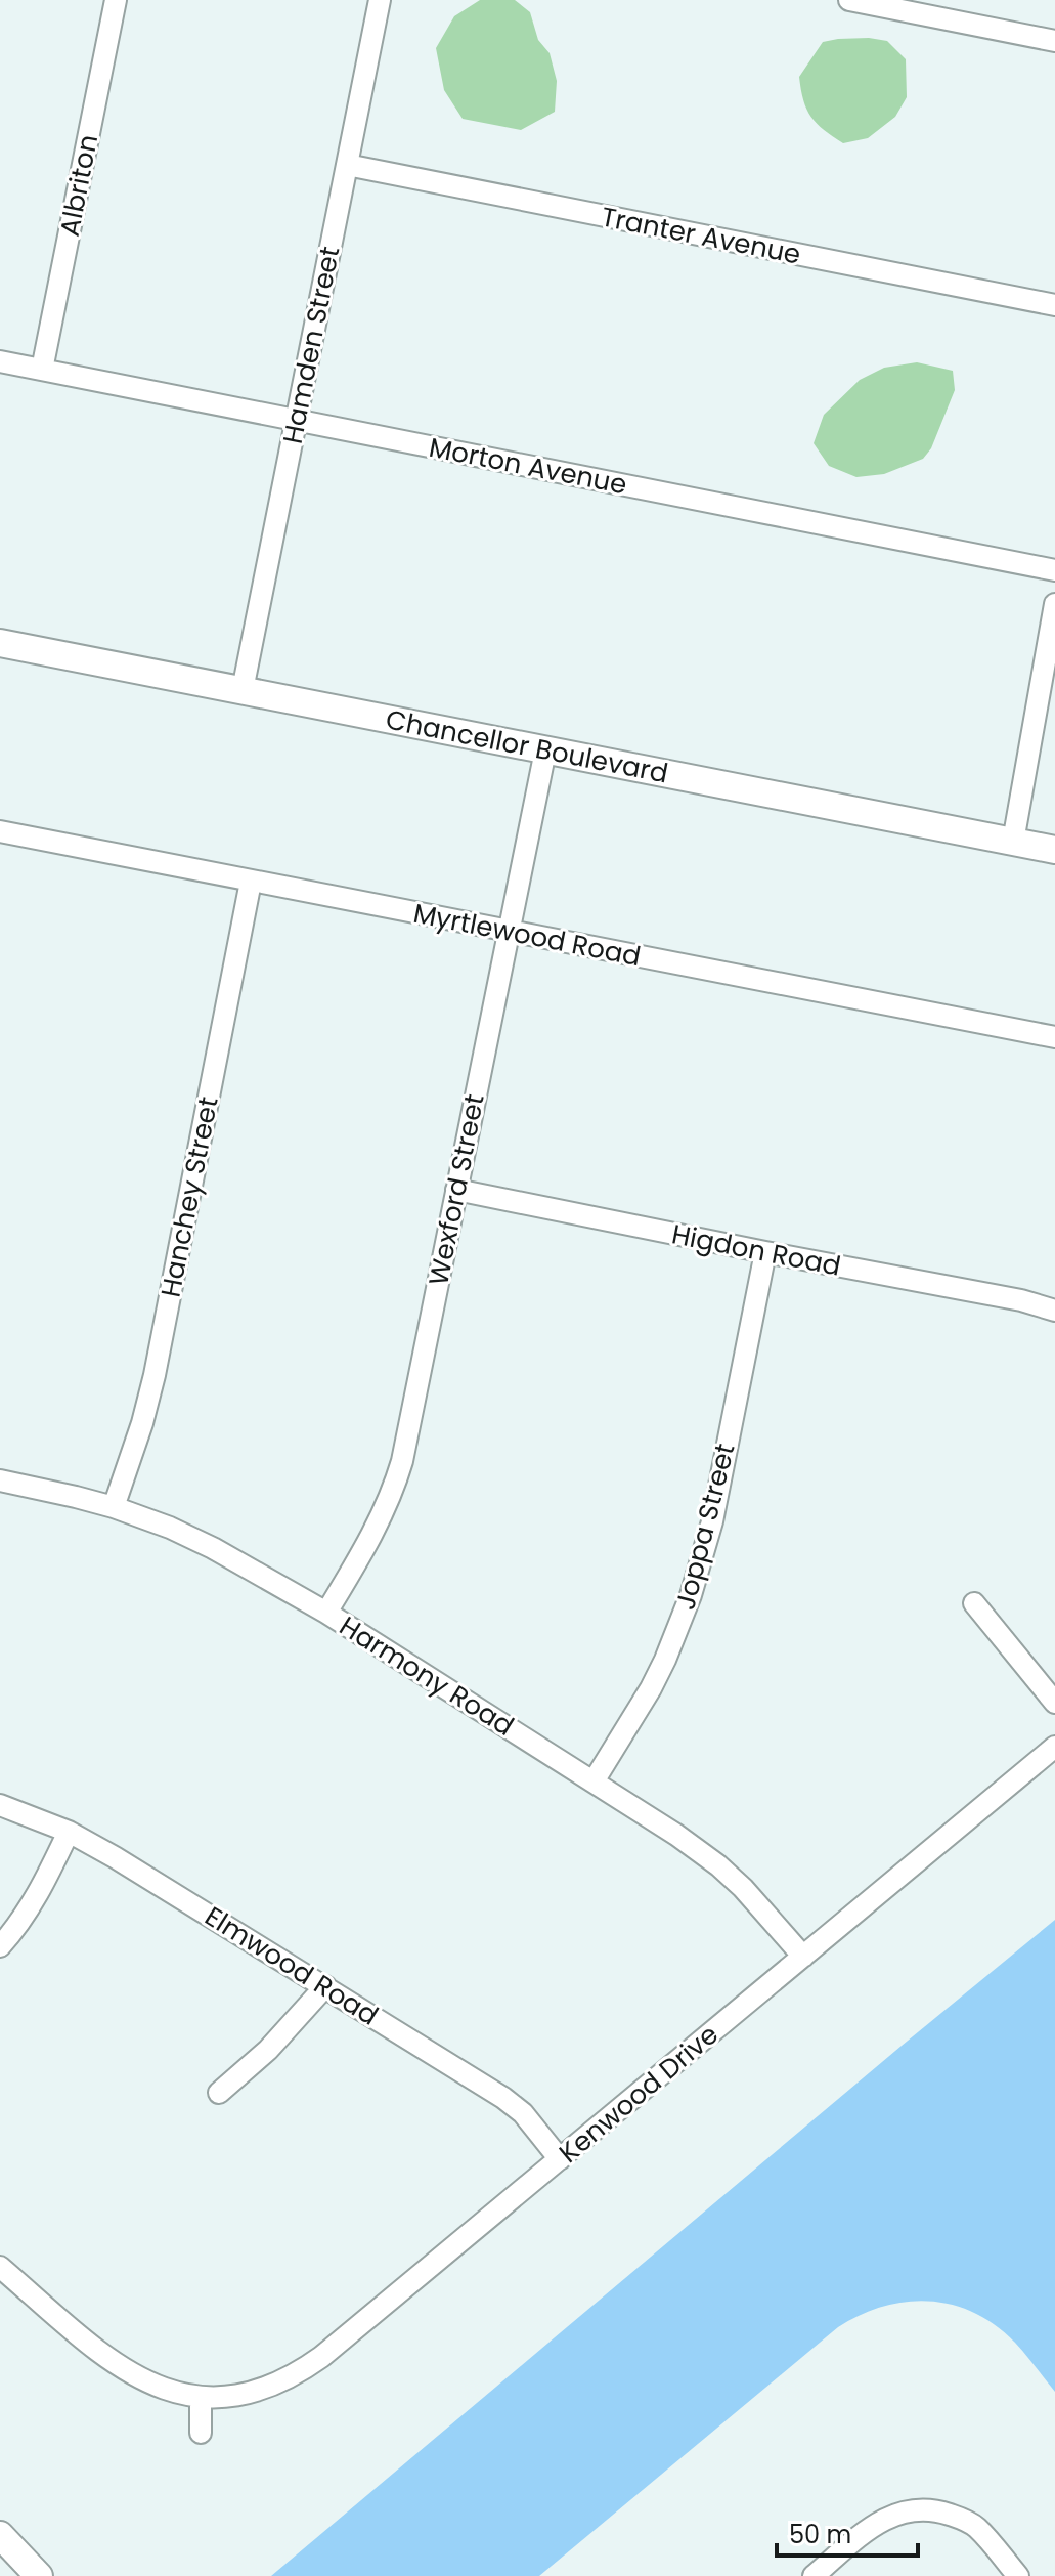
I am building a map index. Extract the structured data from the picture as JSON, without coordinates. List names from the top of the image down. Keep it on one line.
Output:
{"streets":{"street":["Albriton","Tranter Avenue","Hamden Street","Morton Avenue","Chancellor Boulevard","Myrtlewood Road","Wexford Street","Hanchey Street","Higdon Road","Joppa Street","Harmony Road","Elmwood Road","Kenwood Drive"]},"crossings":[["Albriton","Morton Avenue"],["Tranter Avenue","Hamden Street"],["Hamden Street","Morton Avenue"],["Hamden Street","Chancellor Boulevard"],["Chancellor Boulevard","Wexford Street"],["Myrtlewood Road","Wexford Street"],["Myrtlewood Road","Hanchey Street"],["Wexford Street","Higdon Road"],["Wexford Street","Harmony Road"],["Hanchey Street","Harmony Road"],["Higdon Road","Joppa Street"],["Joppa Street","Harmony Road"],["Harmony Road","Kenwood Drive"],["Elmwood Road","Kenwood Drive"]],"scale_bar":"50 m"}
